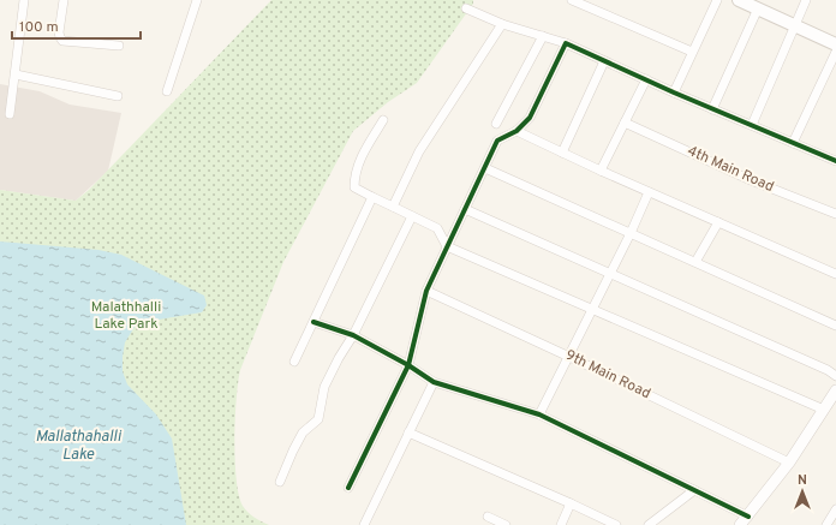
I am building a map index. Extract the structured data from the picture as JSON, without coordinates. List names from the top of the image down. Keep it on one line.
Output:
{"streets":{"street":["4th Main Road","9th Main Road"]},"water":["Mallathahalli Lake"],"parks":["Malathhalli Lake Park"],"scale_bar":"100 m","north":"top"}
